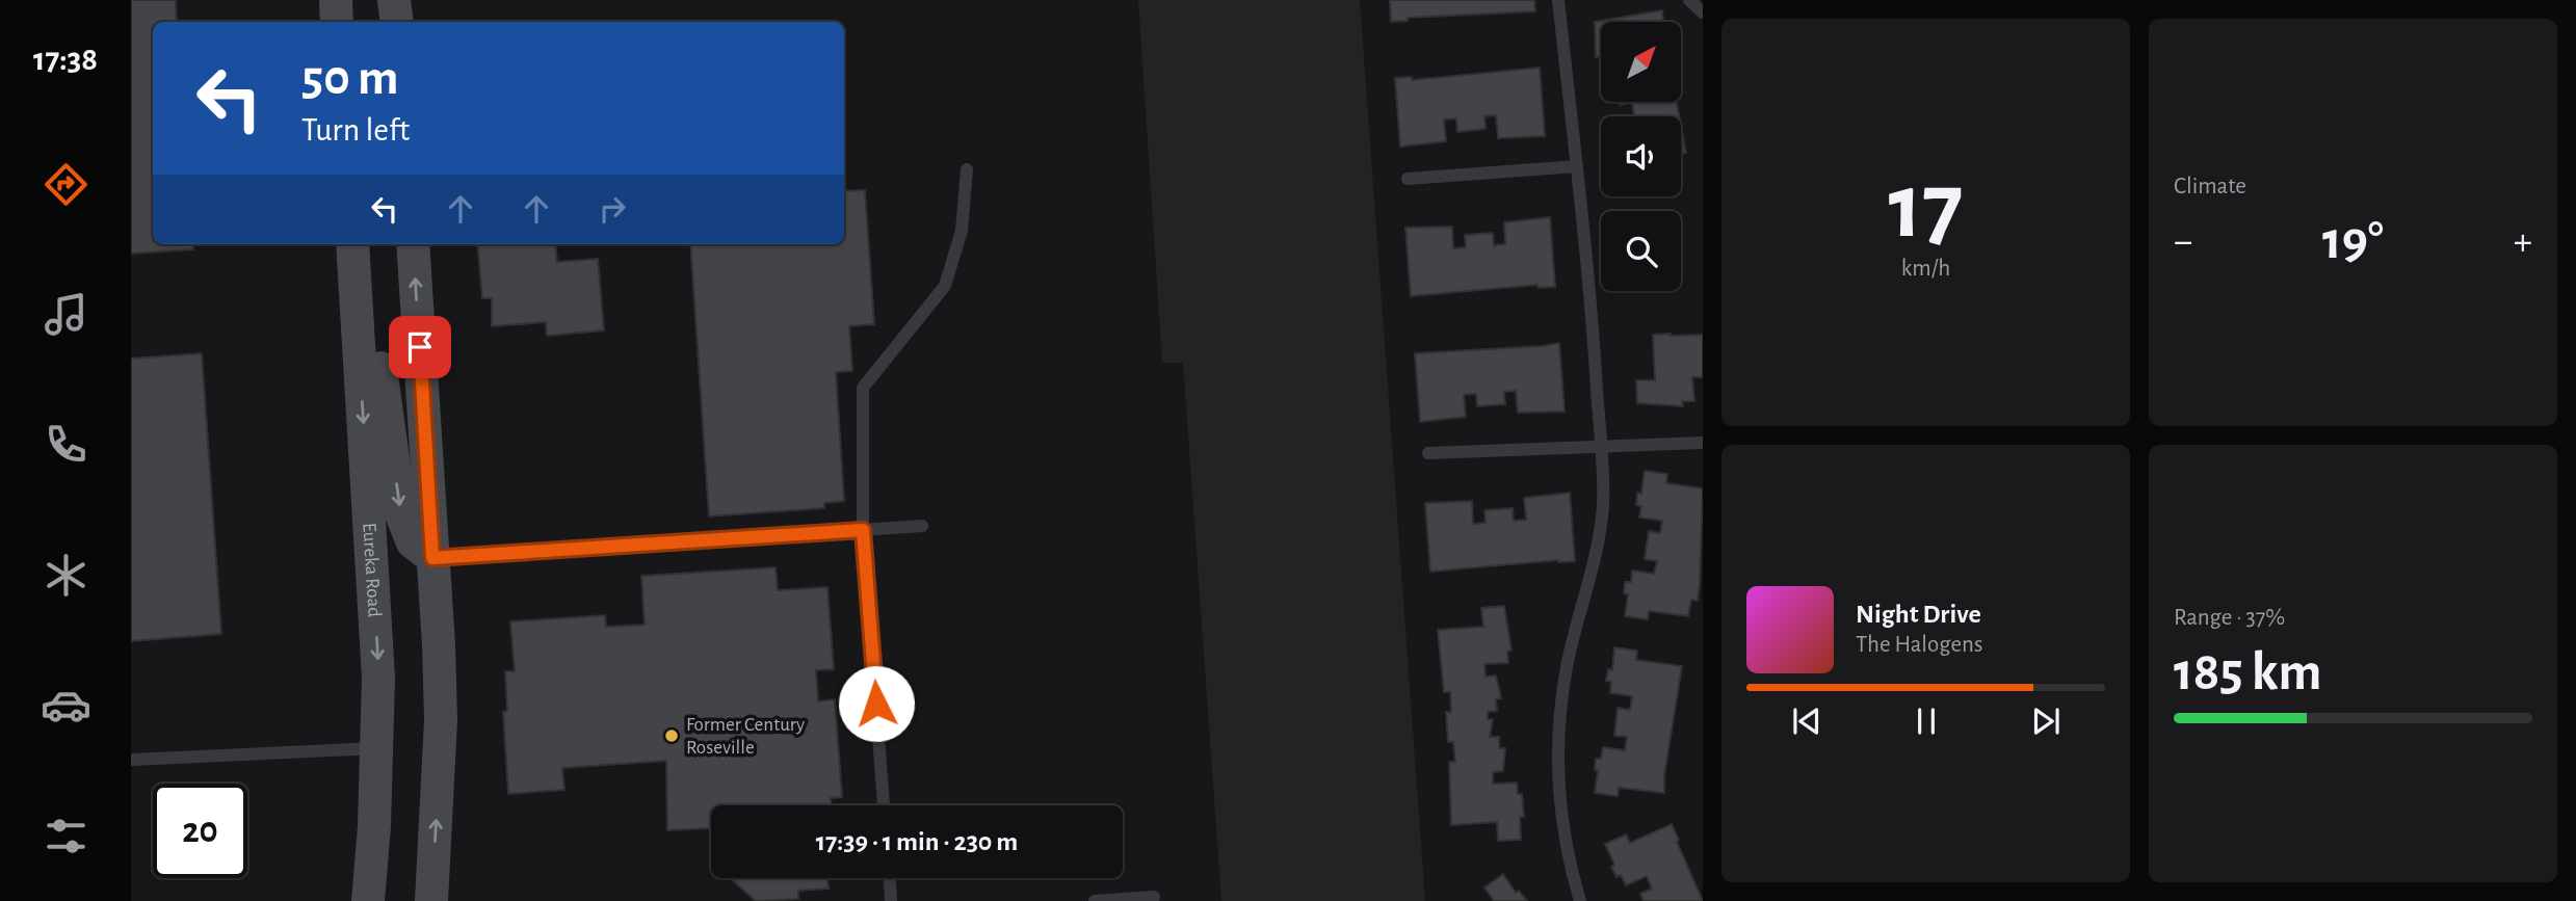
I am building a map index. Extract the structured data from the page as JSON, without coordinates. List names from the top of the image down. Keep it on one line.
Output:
{"streets":{"main road":["Eureka Road"]},"places":["Former Century Roseville"],"north":"top right","page":{"tabs":"17:38","tile":[["17","km/h"],"Climate",["Range · 37%","185 km"]],"turn":["50 m","Turn left"],"heat":["−","19°","+"],"song":["Night Drive","The Halogens"],"limit":"20","trip":"17:39 · 1 min · 230 m"}}
